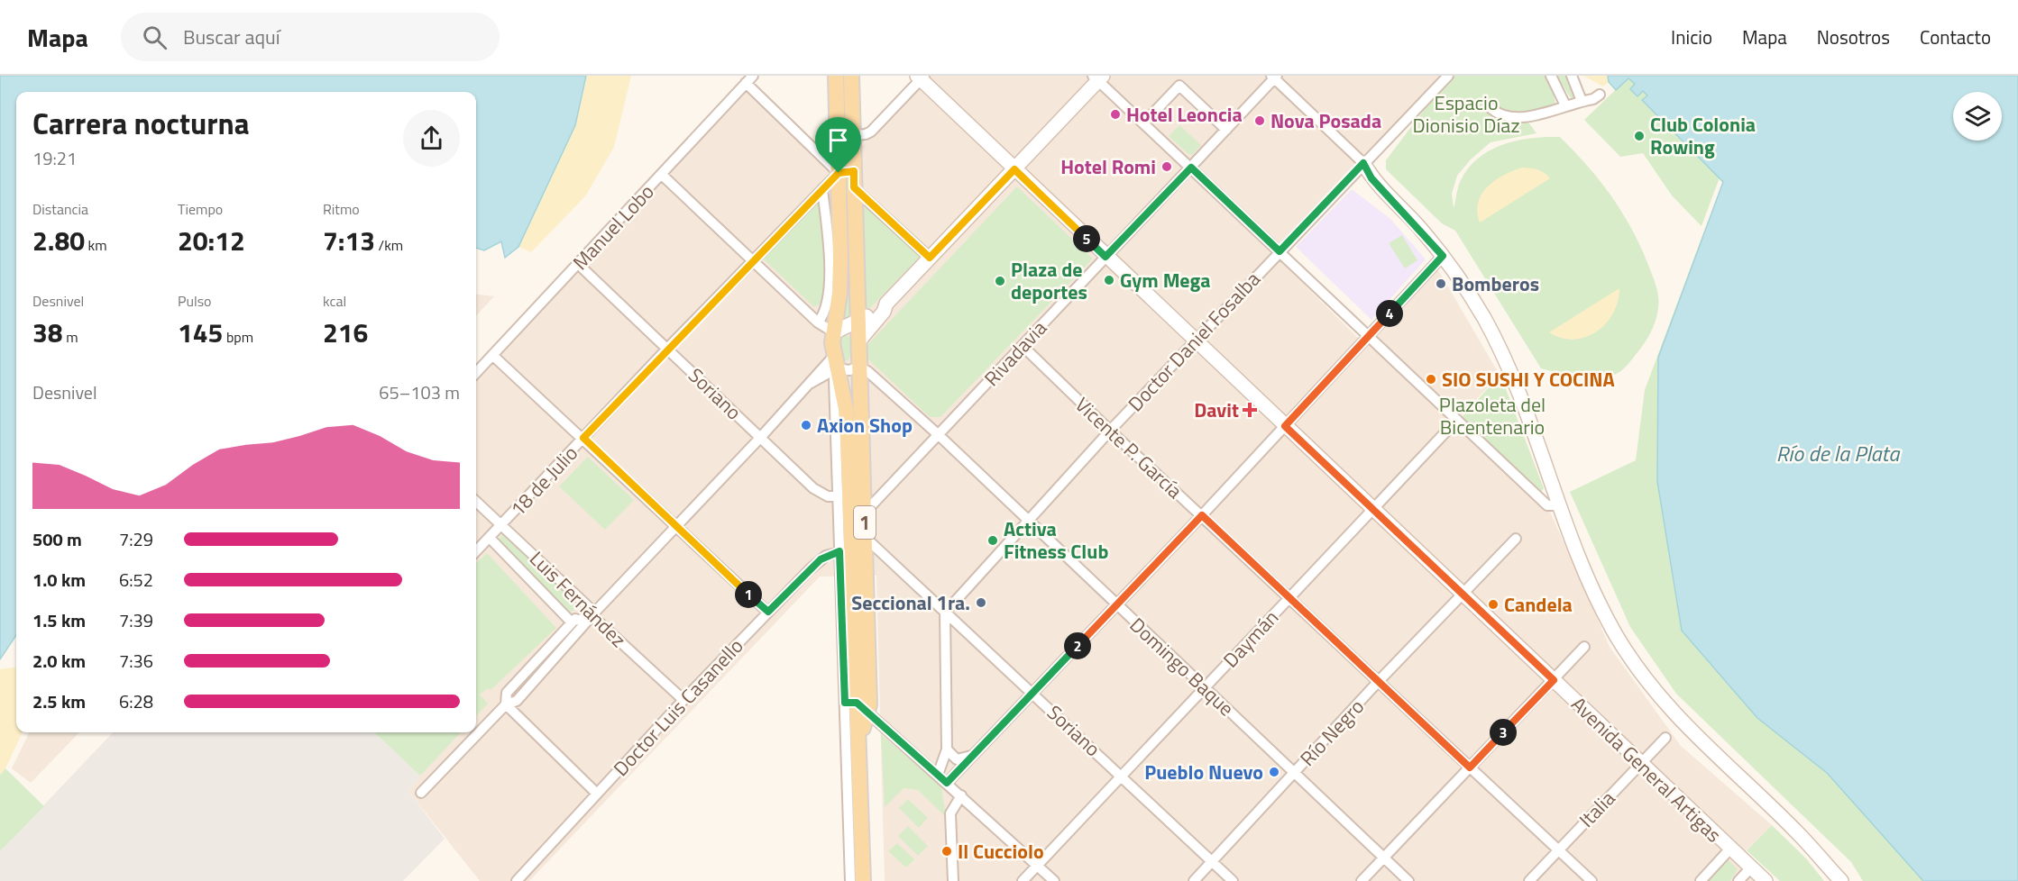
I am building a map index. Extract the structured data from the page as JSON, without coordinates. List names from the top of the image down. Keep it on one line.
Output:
{"streets":{"main road":["1"],"street":["Manuel Lobo","Doctor Daniel Fosalba","Rivadavia","Soriano","Vicente P. García","18 de Julio","Luis Fernández","Daymán","Domingo Baque","Doctor Luis Casanello","Río Negro","Avenida General Artigas","Italia"]},"crossings":[["Manuel Lobo","Soriano"],["Doctor Daniel Fosalba","Soriano"],["Doctor Daniel Fosalba","Vicente P. García"],["Doctor Daniel Fosalba","Domingo Baque"],["Doctor Daniel Fosalba","Avenida General Artigas"],["Rivadavia","Vicente P. García"],["Rivadavia","1"],["Rivadavia","Domingo Baque"],["Rivadavia","Avenida General Artigas"],["Soriano","18 de Julio"],["Soriano","1"],["Soriano","Daymán"],["Soriano","Río Negro"],["Vicente P. García","Daymán"],["Vicente P. García","Río Negro"],["Vicente P. García","Italia"],["18 de Julio","1"],["18 de Julio","Luis Fernández"],["1","Domingo Baque"],["1","Doctor Luis Casanello"],["Luis Fernández","Doctor Luis Casanello"],["Daymán","Domingo Baque"],["Daymán","Avenida General Artigas"],["Domingo Baque","Río Negro"],["Río Negro","Avenida General Artigas"],["Avenida General Artigas","Italia"]],"water":["Río de la Plata"],"parks":["Espacio Dionisio Díaz","Plazoleta del Bicentenario"],"places":{"other":["Hotel Leoncia","Nova Posada","Club Colonia Rowing","Hotel Romi","Gym Mega","Plaza de deportes","Bomberos","SIO SUSHI Y COCINA","Axion Shop","Activa Fitness Club","Seccional 1ra.","Candela","Pueblo Nuevo","Il Cucciolo"],"health":["Davit"]},"page":{"header":"Mapa","search":"Buscar aquí","nav":["Inicio","Mapa","Nosotros","Contacto"],"heading":["Carrera nocturna","19:21"],"stats":[["Distancia","2.80 km"],["Tiempo","20:12"],["Ritmo","7:13 /km"],["Desnivel","38 m"],["Pulso","145 bpm"],["kcal","216"]],"pins":["5","4","1","2","3"],"chart":["Desnivel","65–103 m"],"list":[{"name":"500 m","note":"7:29"},{"name":"1.0 km","note":"6:52"},{"name":"1.5 km","note":"7:39"},{"name":"2.0 km","note":"7:36"},{"name":"2.5 km","note":"6:28"}]}}
